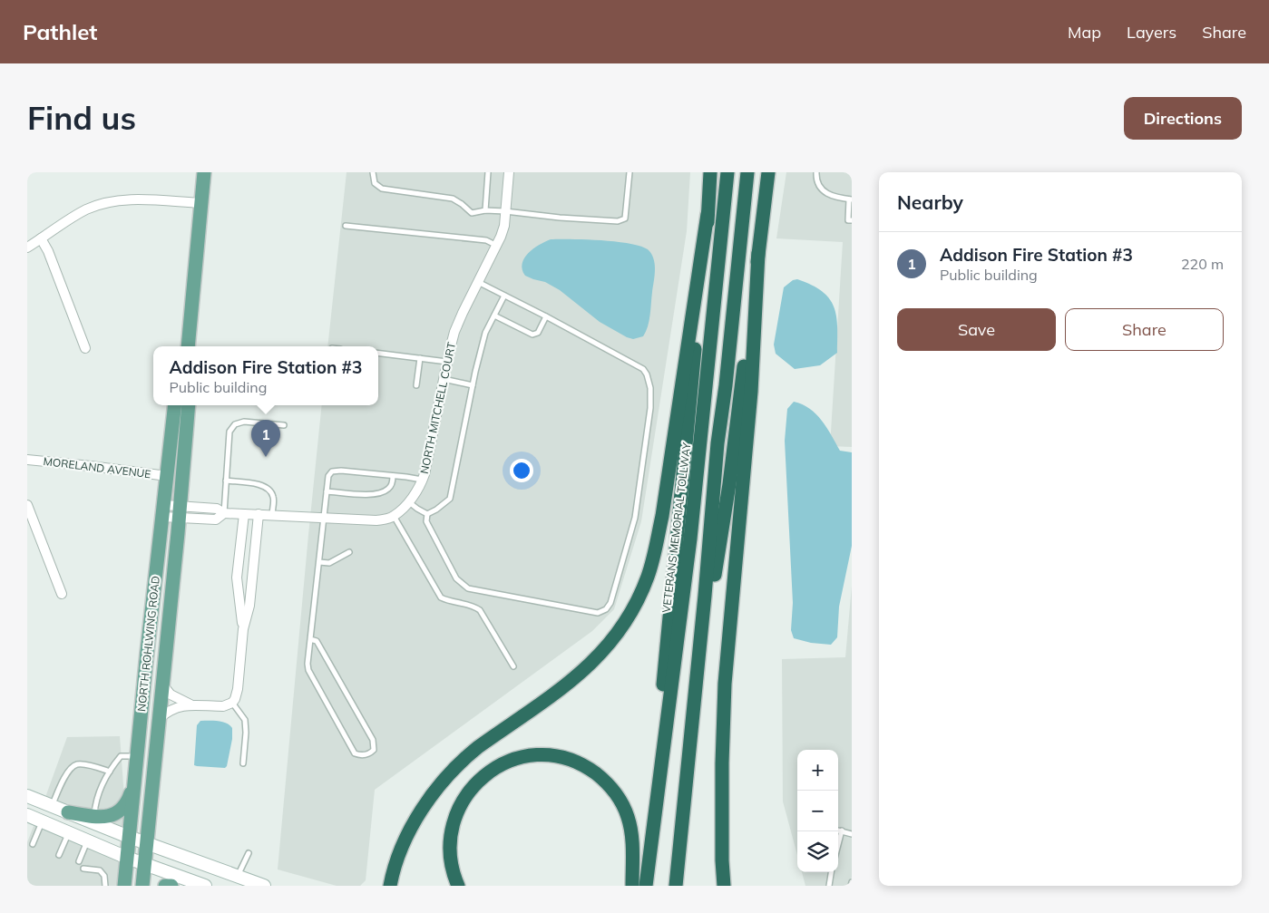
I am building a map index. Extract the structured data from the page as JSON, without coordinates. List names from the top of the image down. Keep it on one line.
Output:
{"streets":{"highway":["VETERANS MEMORIAL TOLLWAY"],"main road":["NORTH ROHLWING ROAD"],"street":["NORTH MITCHELL COURT","MORELAND AVENUE"]},"crossings":[["MORELAND AVENUE","NORTH ROHLWING ROAD"]],"page":{"header":"Pathlet","nav":["Map","Layers","Share"],"buttons":["Directions",["Save","Share"]],"title":"Find us","heading":"Nearby","list":[{"mark":"1","name":"Addison Fire Station #3","note":"Public building","value":"220 m"}],"popup":["Addison Fire Station #3","Public building"],"pins":"1","map_buttons":["+","−"]}}
